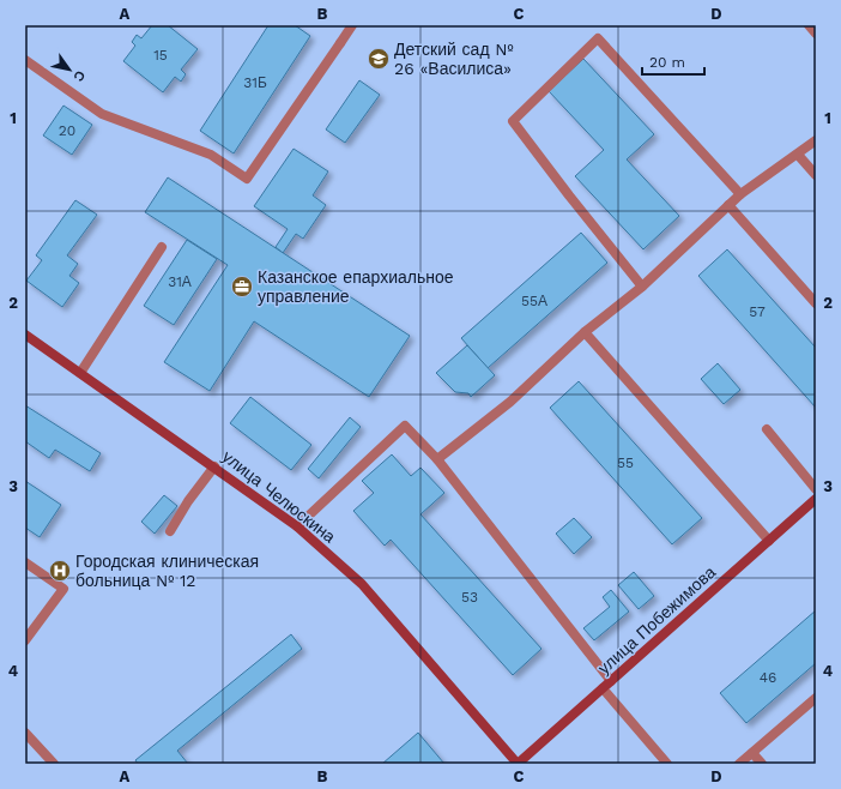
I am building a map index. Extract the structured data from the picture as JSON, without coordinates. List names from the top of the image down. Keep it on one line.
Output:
{"streets":{"main road":["улица Челюскина","улица Побежимова"]},"crossings":[["улица Челюскина","улица Побежимова"]],"places":{"school or university":["Детский сад № 26 «Василиса»"],"office":["Казанское епархиальное управление"],"hospital":["Городская клиническая больница № 12"]},"house_numbers":["15","31Б","20","31А","55А","57","55","53","46"],"scale_bar":"20 m","north":"bottom right","grid":{"columns":["A","B","C","D"],"rows":["1","2","3","4"]}}
